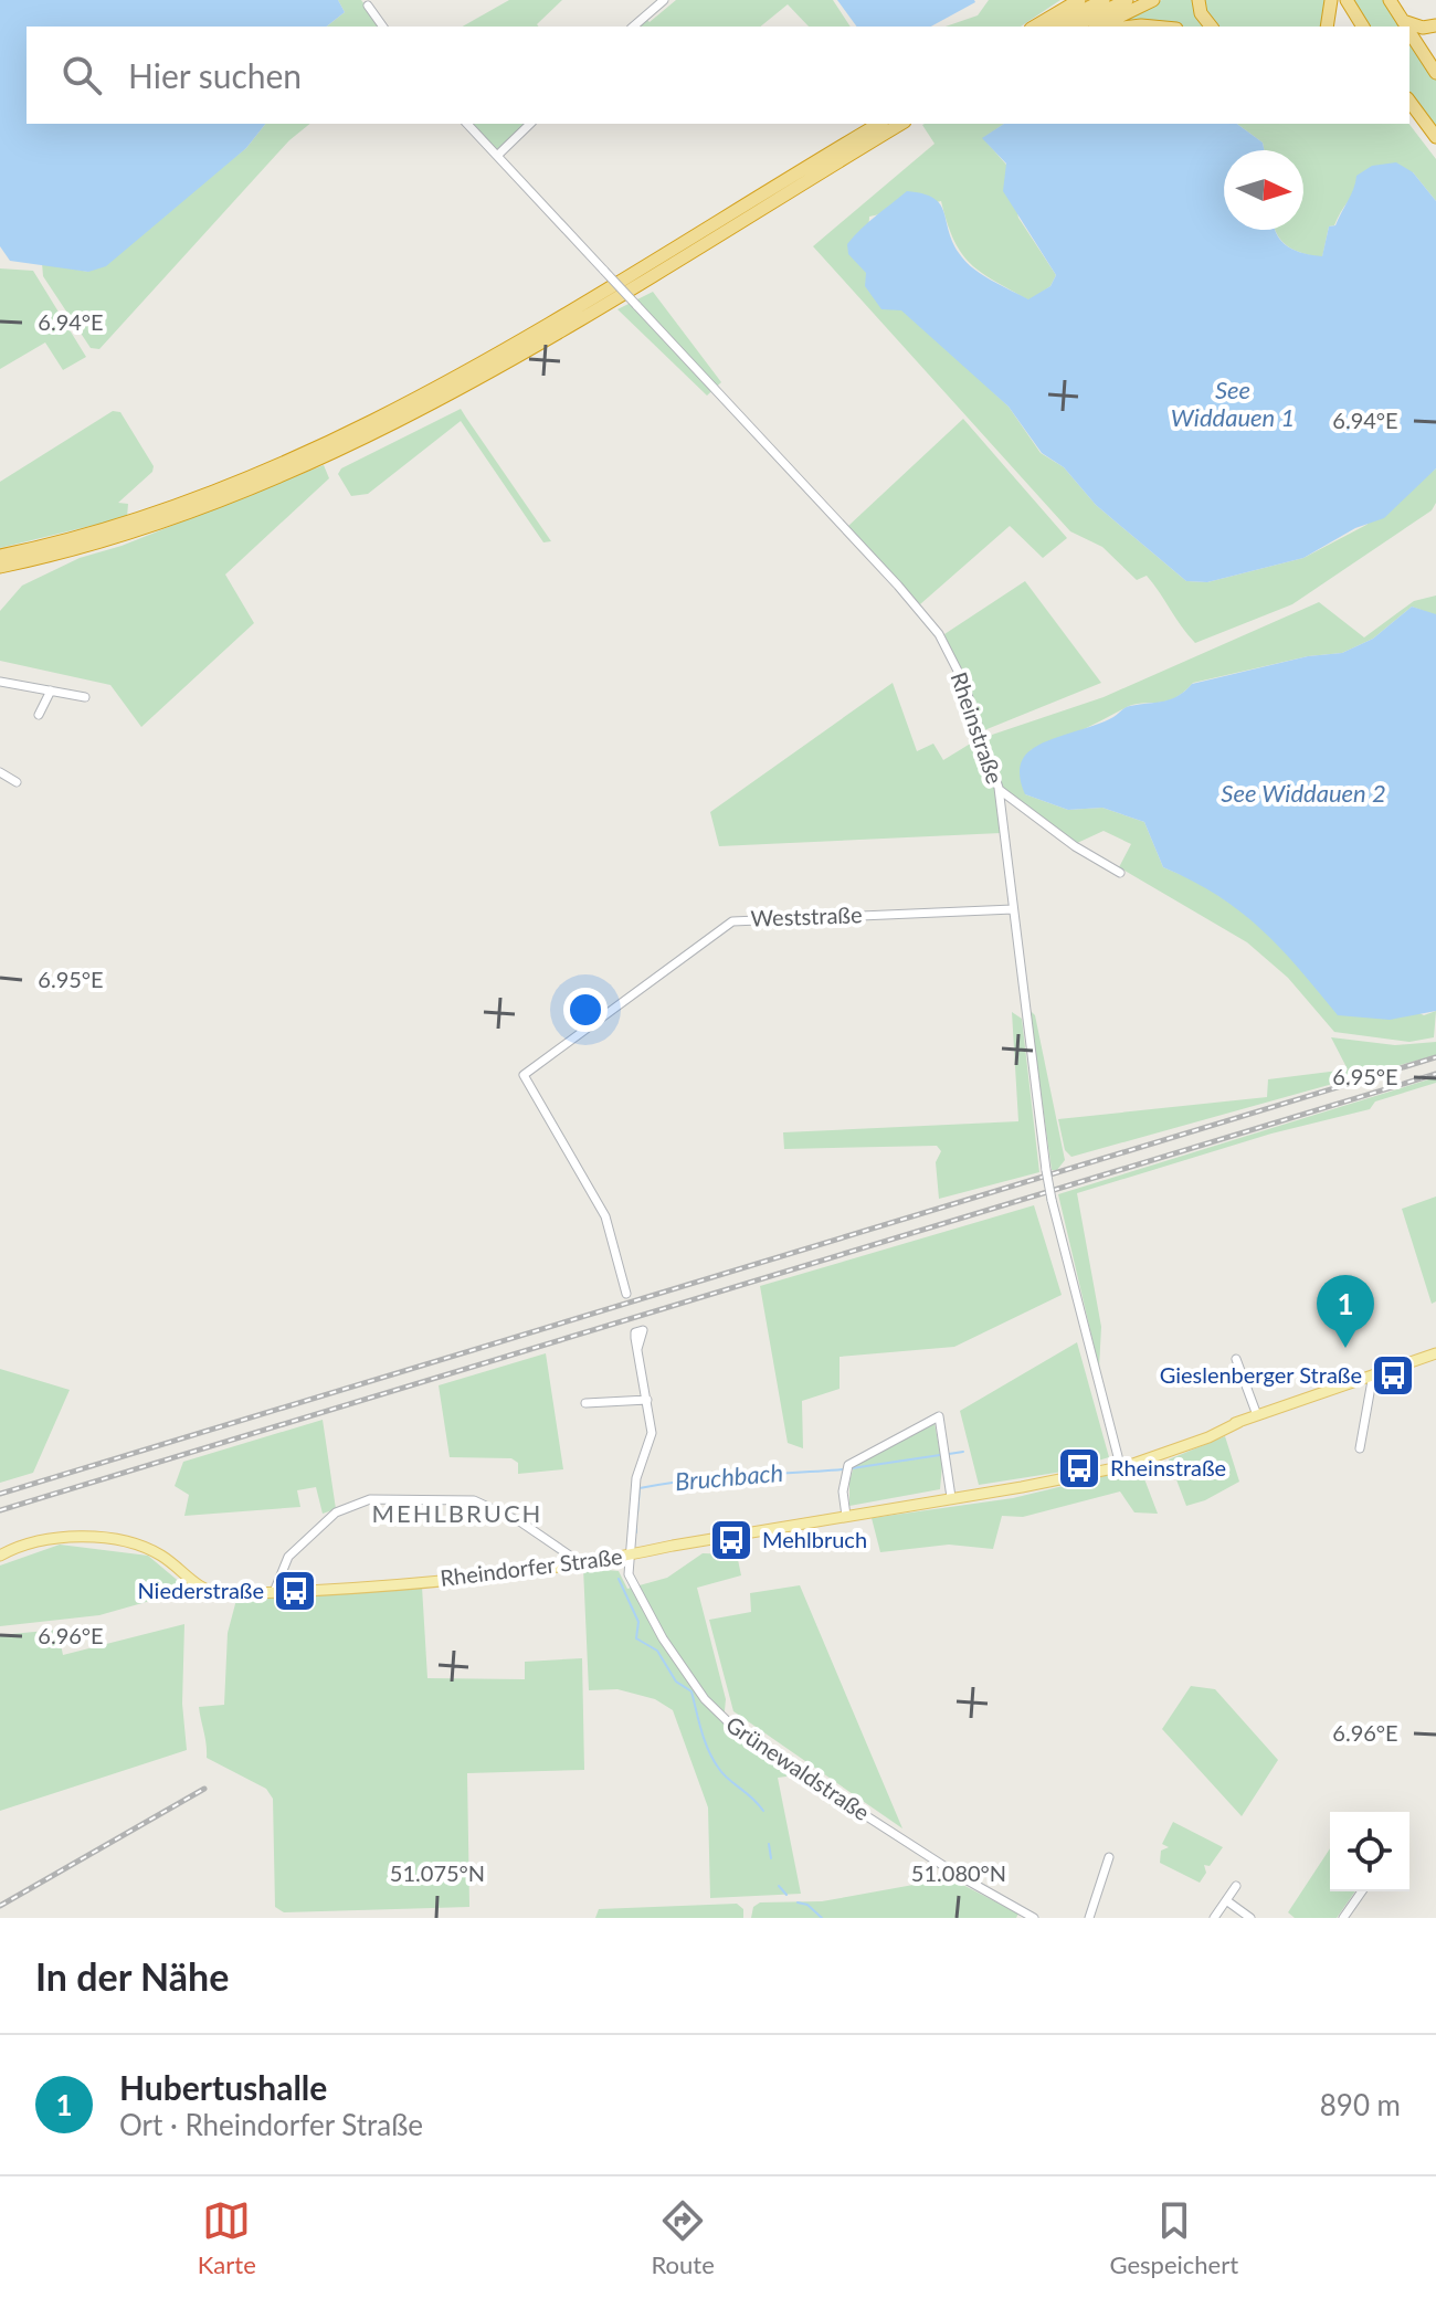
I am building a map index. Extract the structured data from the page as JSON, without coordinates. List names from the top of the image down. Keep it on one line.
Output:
{"streets":{"main road":["Rheindorfer Straße"],"street":["Rheinstraße","Weststraße","Grünewaldstraße"]},"crossings":[["Rheinstraße","Weststraße"],["Rheinstraße","Rheindorfer Straße"],["Rheindorfer Straße","Grünewaldstraße"]],"districts":["MEHLBRUCH"],"water":["See Widdauen 1","See Widdauen 2","Bruchbach"],"places":{"bus stop":["Gieslenberger Straße","Rheinstraße","Mehlbruch","Niederstraße"]},"north":"right","page":{"search":"Hier suchen","pins":"1","heading":"In der Nähe","list":[{"mark":"1","name":"Hubertushalle","note":"Ort · Rheindorfer Straße","value":"890 m"}],"nav":["Karte","Route","Gespeichert"]},"coordinates":["6.94°E","6.95°E","6.96°E","51.075°N","51.080°N"]}
